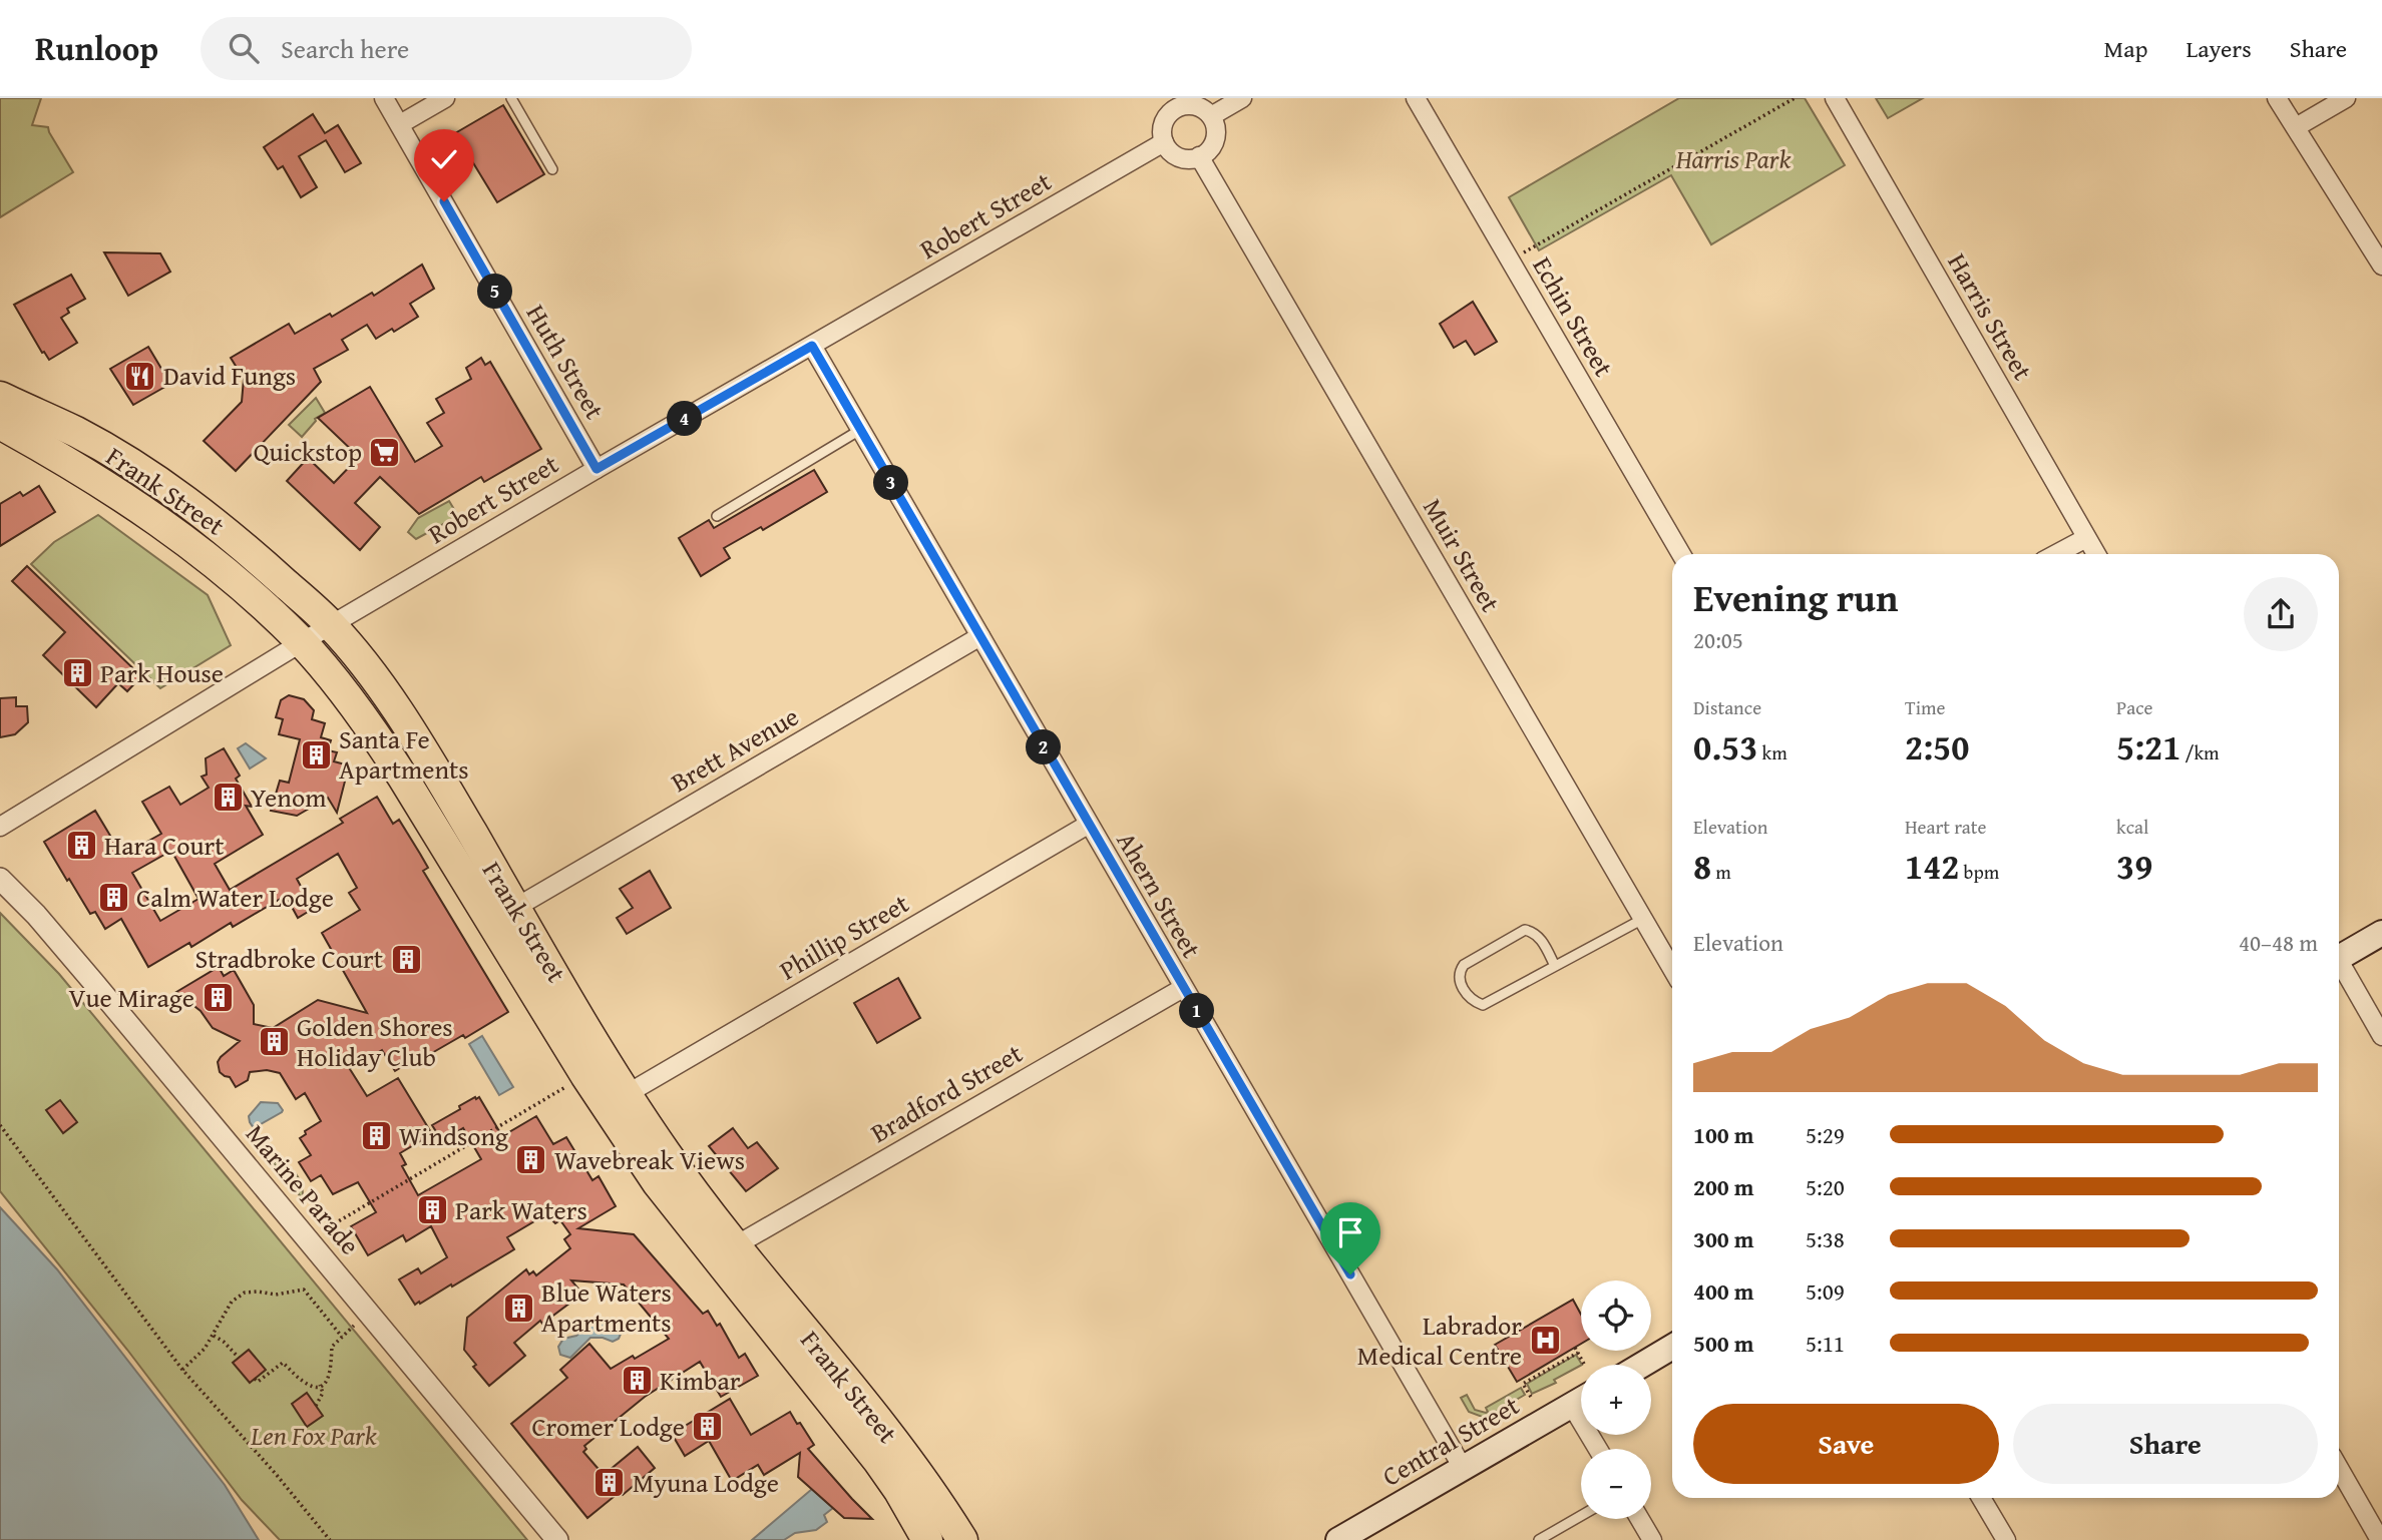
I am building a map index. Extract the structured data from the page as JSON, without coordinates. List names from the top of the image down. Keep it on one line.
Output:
{"streets":{"highway":["Frank Street"],"main road":["Central Street"],"street":["Robert Street","Echin Street","Harris Street","Huth Street","Muir Street","Brett Avenue","Ahern Street","Phillip Street","Bradford Street","Marine Parade"]},"crossings":[["Robert Street","Huth Street"],["Robert Street","Frank Street"],["Robert Street","Muir Street"],["Robert Street","Ahern Street"],["Frank Street","Brett Avenue"],["Frank Street","Phillip Street"],["Frank Street","Bradford Street"],["Brett Avenue","Ahern Street"],["Ahern Street","Phillip Street"],["Ahern Street","Bradford Street"],["Ahern Street","Central Street"]],"parks":["Harris Park","Len Fox Park"],"places":{"restaurant":["David Fungs"],"supermarket":["Quickstop"],"building":["Park House","Santa Fe Apartments","Yenom","Hara Court","Calm Water Lodge","Stradbroke Court","Vue Mirage","Golden Shores Holiday Club","Windsong","Wavebreak Views","Park Waters","Blue Waters Apartments","Kimbar","Cromer Lodge","Myuna Lodge"],"hospital":["Labrador Medical Centre"]},"page":{"header":"Runloop","search":"Search here","nav":["Map","Layers","Share"],"pins":["5","4","3","2","1"],"heading":["Evening run","20:05"],"stats":[["Distance","0.53 km"],["Time","2:50"],["Pace","5:21 /km"],["Elevation","8 m"],["Heart rate","142 bpm"],["kcal","39"]],"chart":["Elevation","40–48 m"],"list":[{"name":"100 m","note":"5:29"},{"name":"200 m","note":"5:20"},{"name":"300 m","note":"5:38"},{"name":"400 m","note":"5:09"},{"name":"500 m","note":"5:11"}],"map_buttons":["+","−"],"buttons":["Save","Share"]}}
